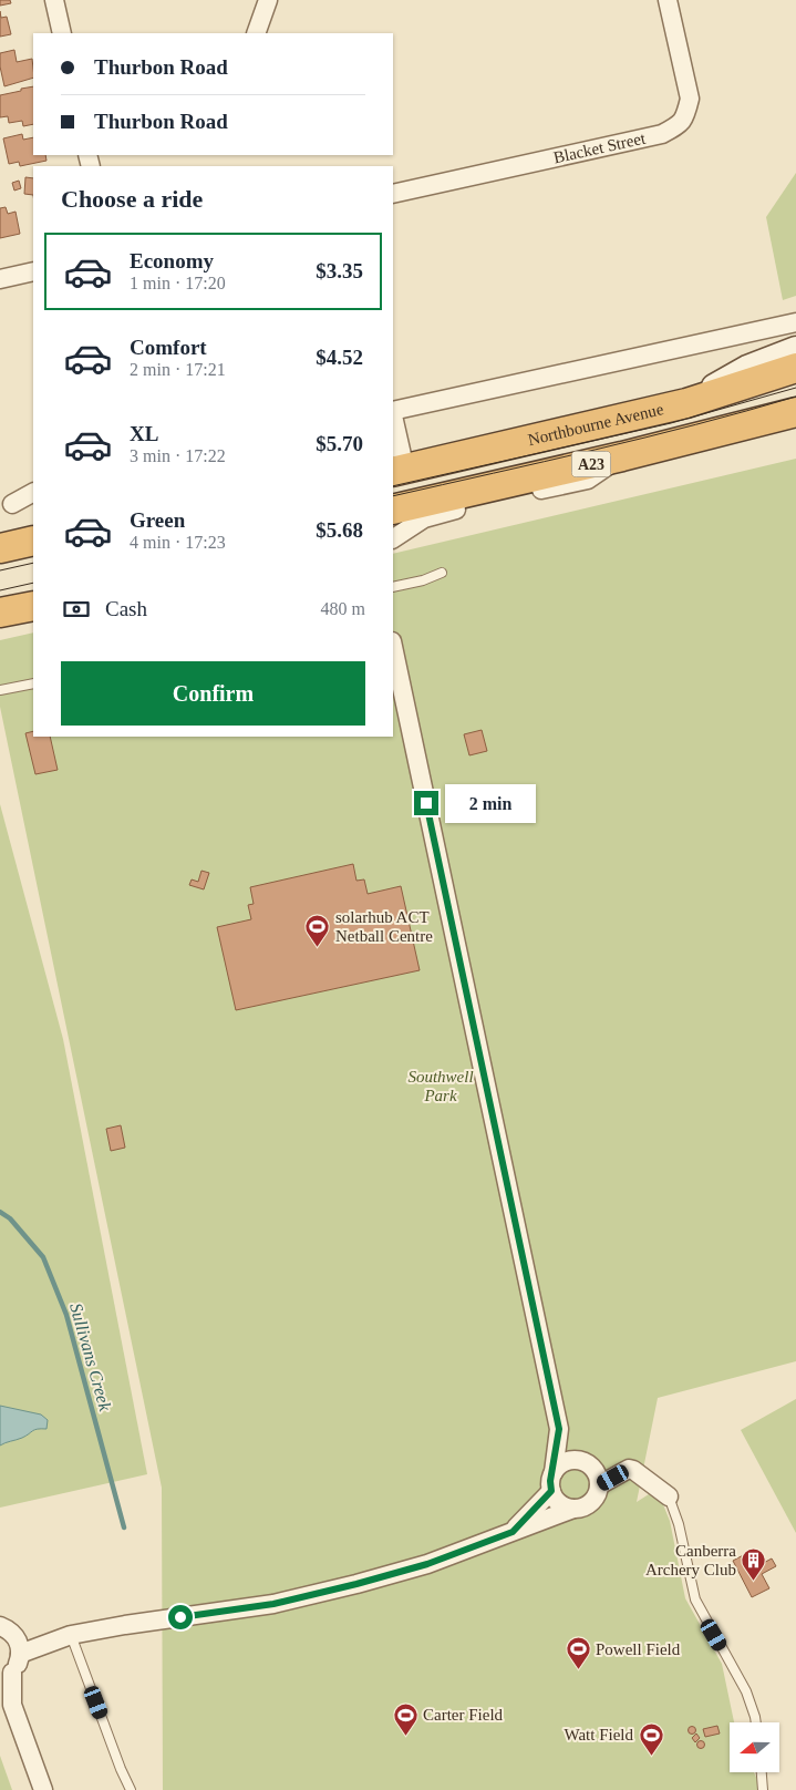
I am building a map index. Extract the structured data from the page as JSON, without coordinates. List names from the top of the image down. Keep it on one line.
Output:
{"streets":{"highway":["Northbourne Avenue","A23"],"street":["Blacket Street"]},"water":["Sullivans Creek"],"parks":["Southwell Park"],"places":{"sports":["solarhub ACT Netball Centre","Powell Field","Carter Field","Watt Field"],"building":["Canberra Archery Club"]},"north":"left","page":{"banner":["Thurbon Road","Thurbon Road"],"heading":"Choose a ride","list":[{"name":"Economy","note":"1 min · 17:20","value":"$3.35"},{"name":"Comfort","note":"2 min · 17:21","value":"$4.52"},{"name":"XL","note":"3 min · 17:22","value":"$5.70"},{"name":"Green","note":"4 min · 17:23","value":"$5.68"}],"pay":["Cash","480 m"],"buttons":"Confirm","bubble":"2 min"}}
